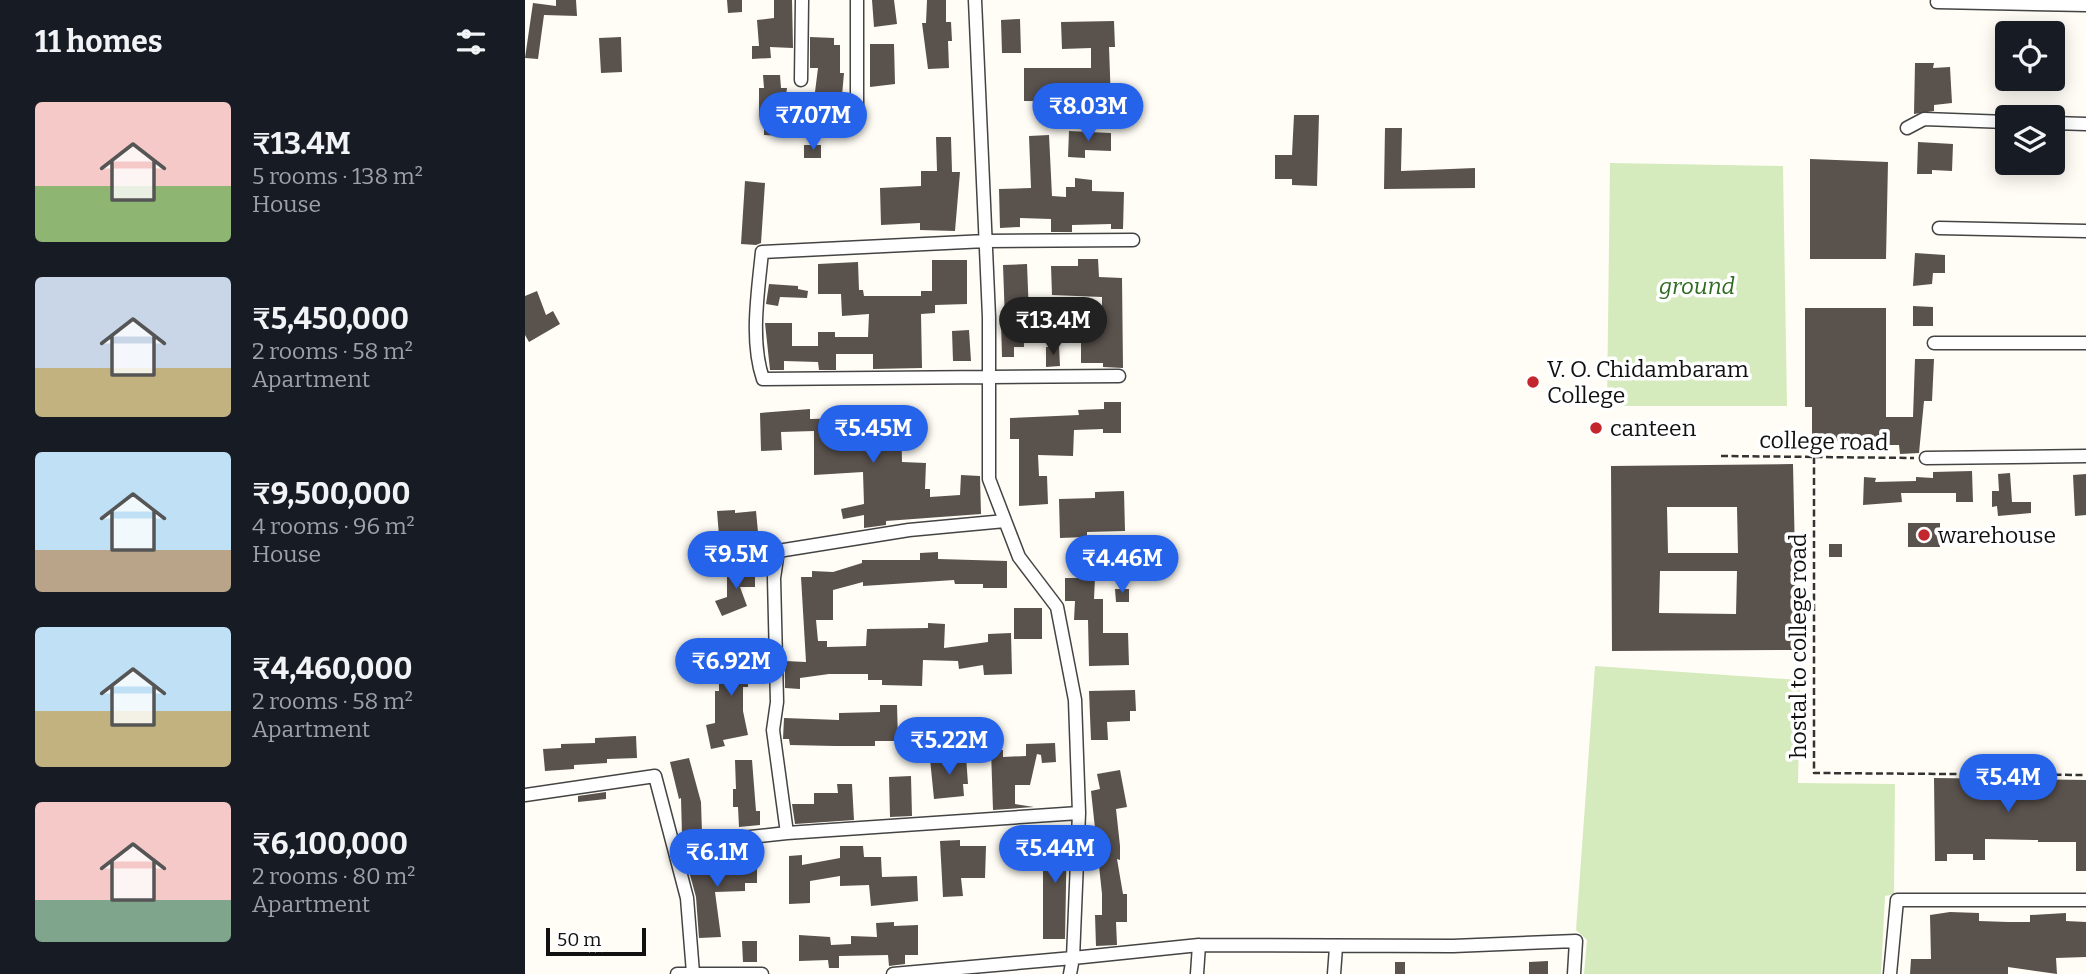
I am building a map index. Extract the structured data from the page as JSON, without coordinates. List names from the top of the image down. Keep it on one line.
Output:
{"streets":{"path":["college road","hostal to college road"]},"crossings":[["college road","hostal to college road"]],"parks":["ground"],"places":["V. O. Chidambaram College","canteen","warehouse"],"scale_bar":"50 m","page":{"heading":"11 homes","price":["₹8.03M","₹7.07M","₹13.4M","₹5.45M","₹9.5M","₹4.46M","₹6.92M","₹5.22M","₹5.4M","₹5.44M","₹6.1M"],"list":[{"name":"₹13.4M","note":"5 rooms · 138 m² · House"},{"name":"₹5,450,000","note":"2 rooms · 58 m² · Apartment"},{"name":"₹9,500,000","note":"4 rooms · 96 m² · House"},{"name":"₹4,460,000","note":"2 rooms · 58 m² · Apartment"},{"name":"₹6,100,000","note":"2 rooms · 80 m² · Apartment"}],"scale":"50 m"}}
